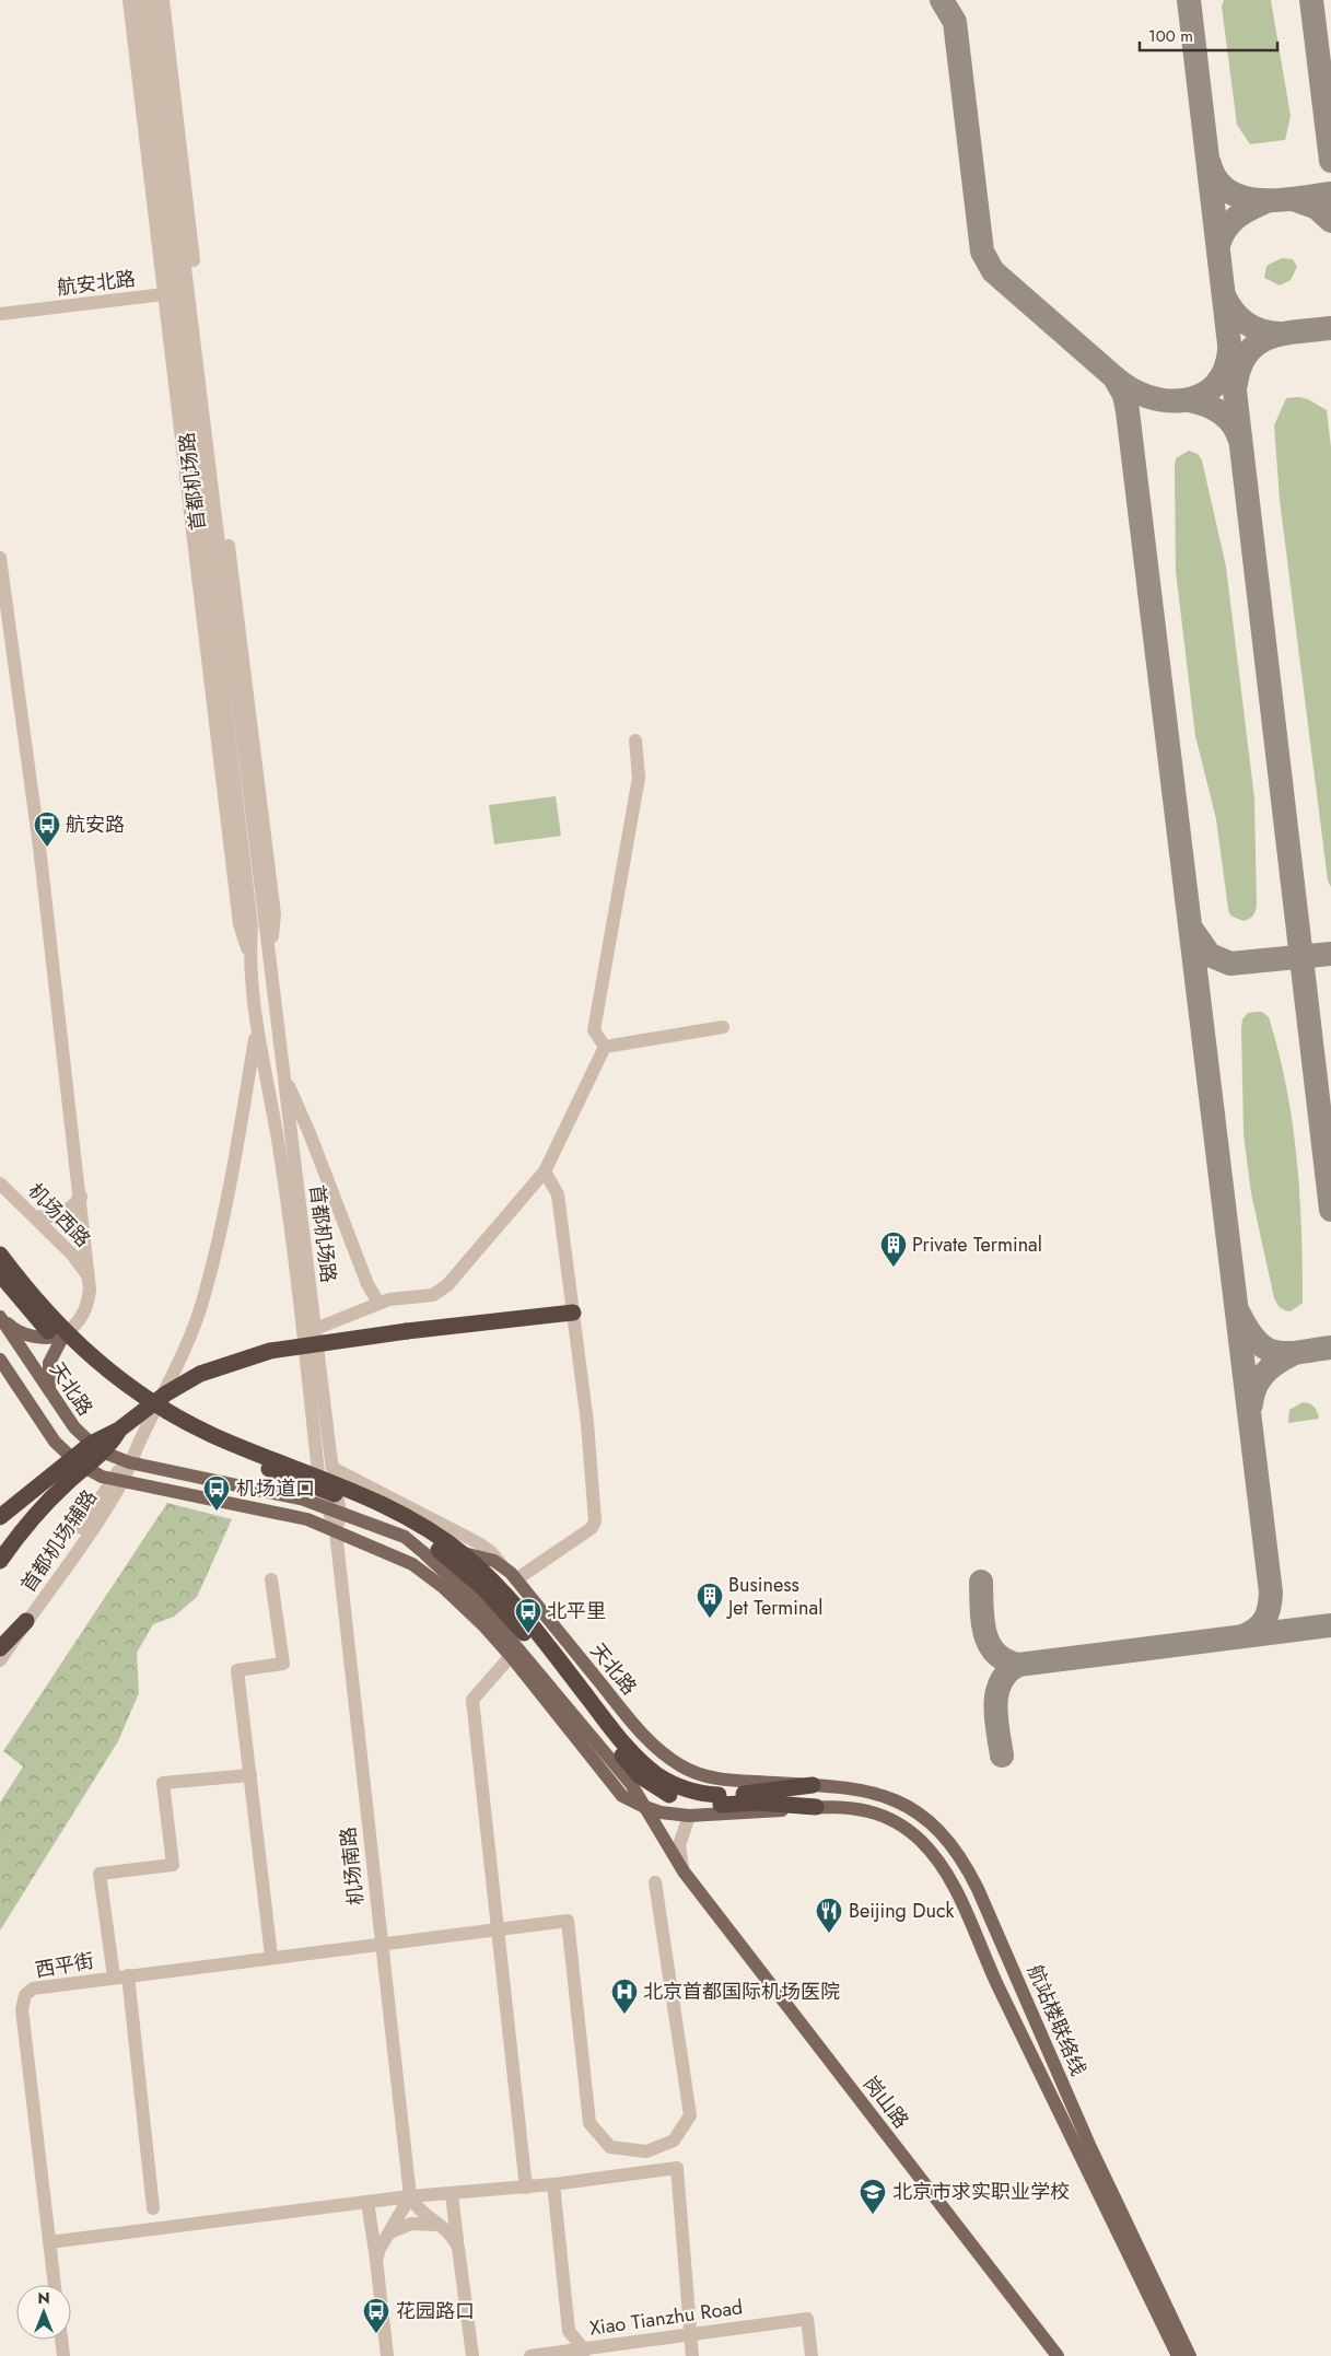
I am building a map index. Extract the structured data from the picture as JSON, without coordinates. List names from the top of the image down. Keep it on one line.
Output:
{"streets":{"main road":["天北路","航站楼联络线","岗山路"],"street":["航安北路","首都机场路","机场西路","首都机场辅路","机场南路","西平街","Xiao Tianzhu Road"]},"crossings":[["航安北路","首都机场路"],["首都机场路","天北路"],["首都机场路","首都机场辅路"],["首都机场路","机场南路"],["天北路","航站楼联络线"],["天北路","岗山路"],["机场南路","西平街"],["航站楼联络线","岗山路"]],"places":{"bus stop":["航安路","机场道口","北平里","花园路口"],"building":["Private Terminal","Business Jet Terminal"],"restaurant":["Beijing Duck"],"hospital":["北京首都国际机场医院"],"school or university":["北京市求实职业学校"]},"scale_bar":"100 m","north":"top"}
